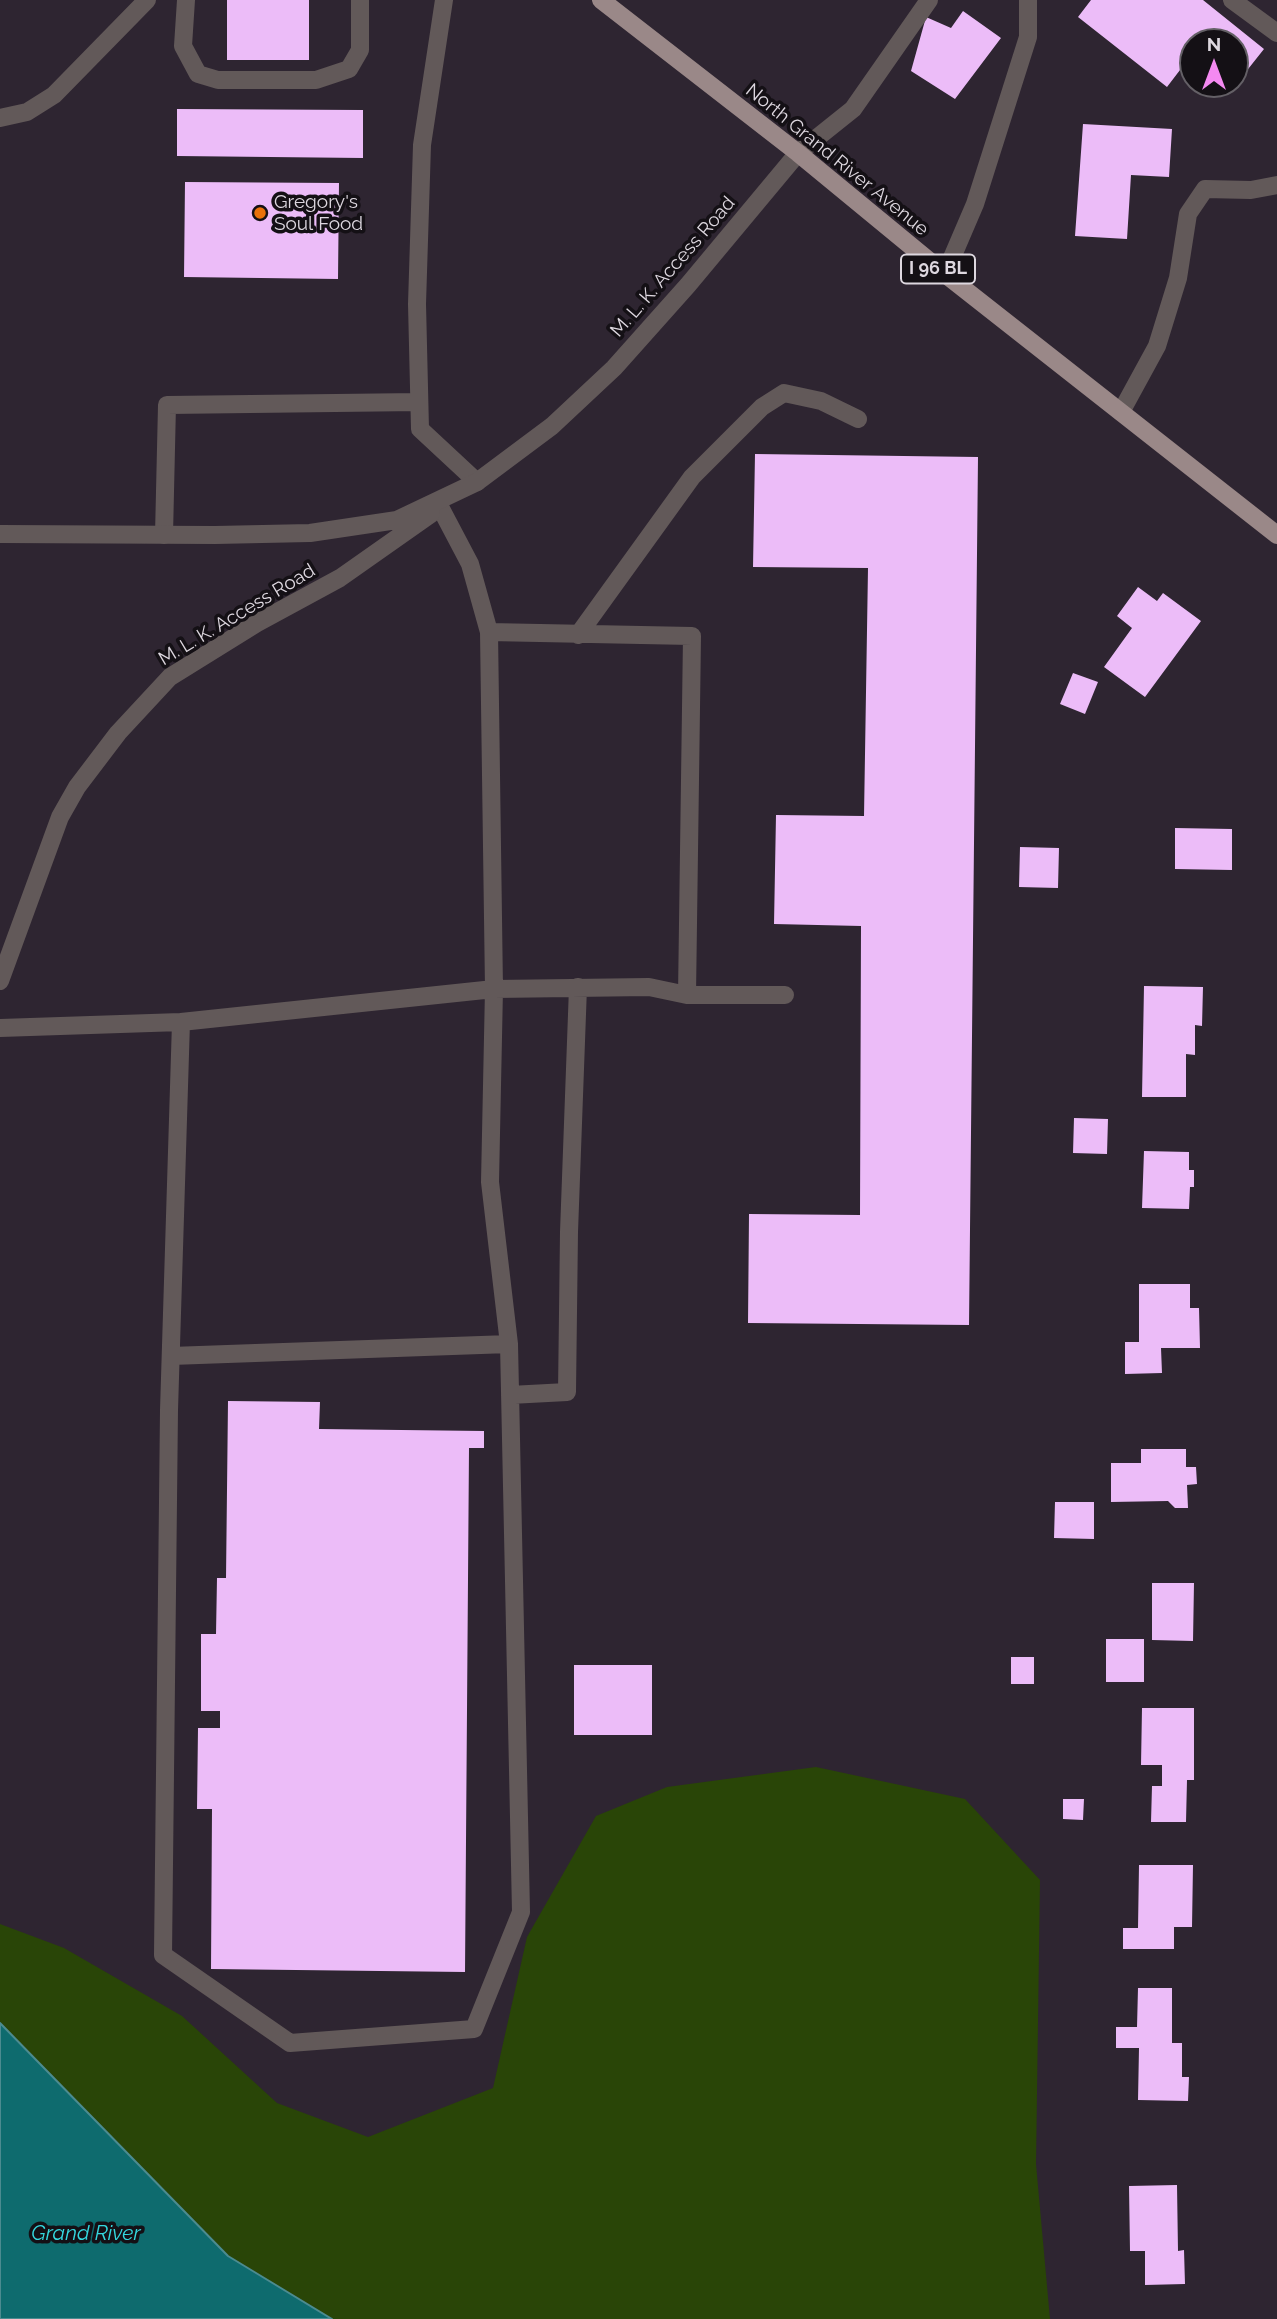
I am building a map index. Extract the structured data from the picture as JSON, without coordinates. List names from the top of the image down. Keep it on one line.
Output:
{"streets":{"main road":["North Grand River Avenue","I 96 BL"],"street":["M. L. K. Access Road"]},"crossings":[["North Grand River Avenue","M. L. K. Access Road"]],"water":["Grand River"],"places":["Gregory's Soul Food"],"north":"top"}
